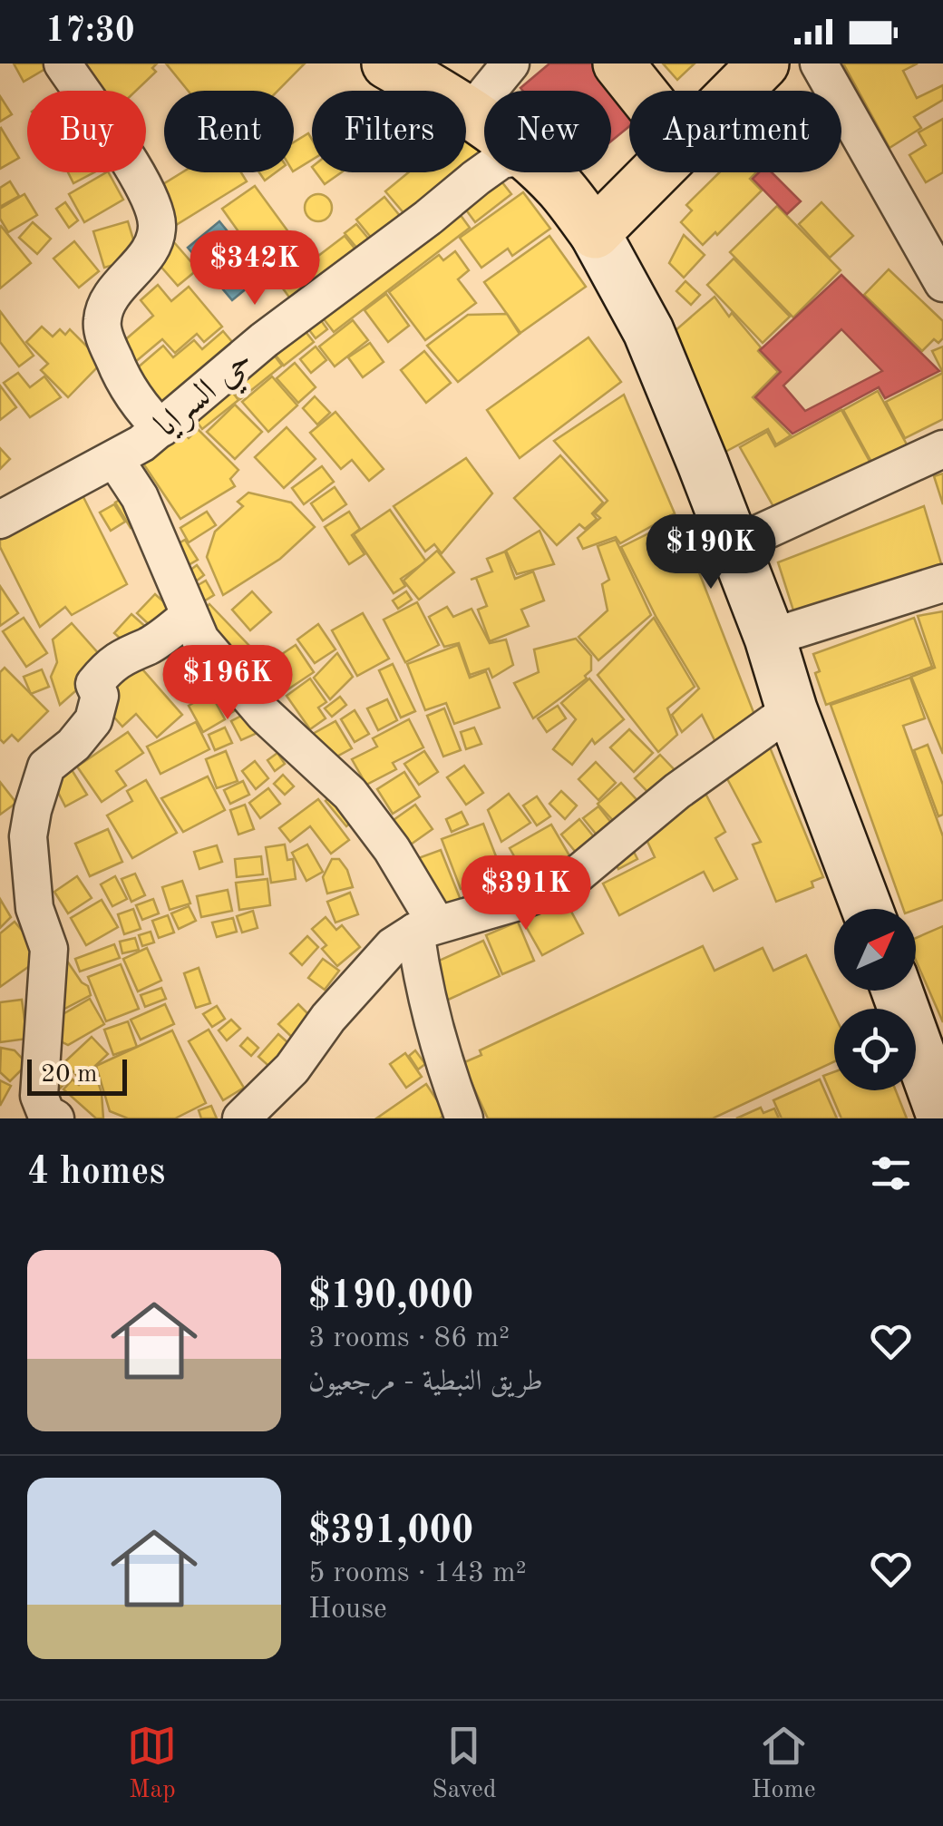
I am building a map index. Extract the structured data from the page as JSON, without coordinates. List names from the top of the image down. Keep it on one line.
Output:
{"streets":{"street":["حي السرايا"]},"scale_bar":"20 m","north":"top right","page":{"status":"17:30","chip":["Buy","Rent","Filters","New","Apartment"],"price":["$342K","$190K","$196K","$391K"],"scale":"20 m","heading":"4 homes","list":[{"name":"$190,000","note":"3 rooms · 86 m² · طريق النبطية - مرجعيون"},{"name":"$391,000","note":"5 rooms · 143 m² · House"}],"tabs":["Map","Saved","Home"]}}
